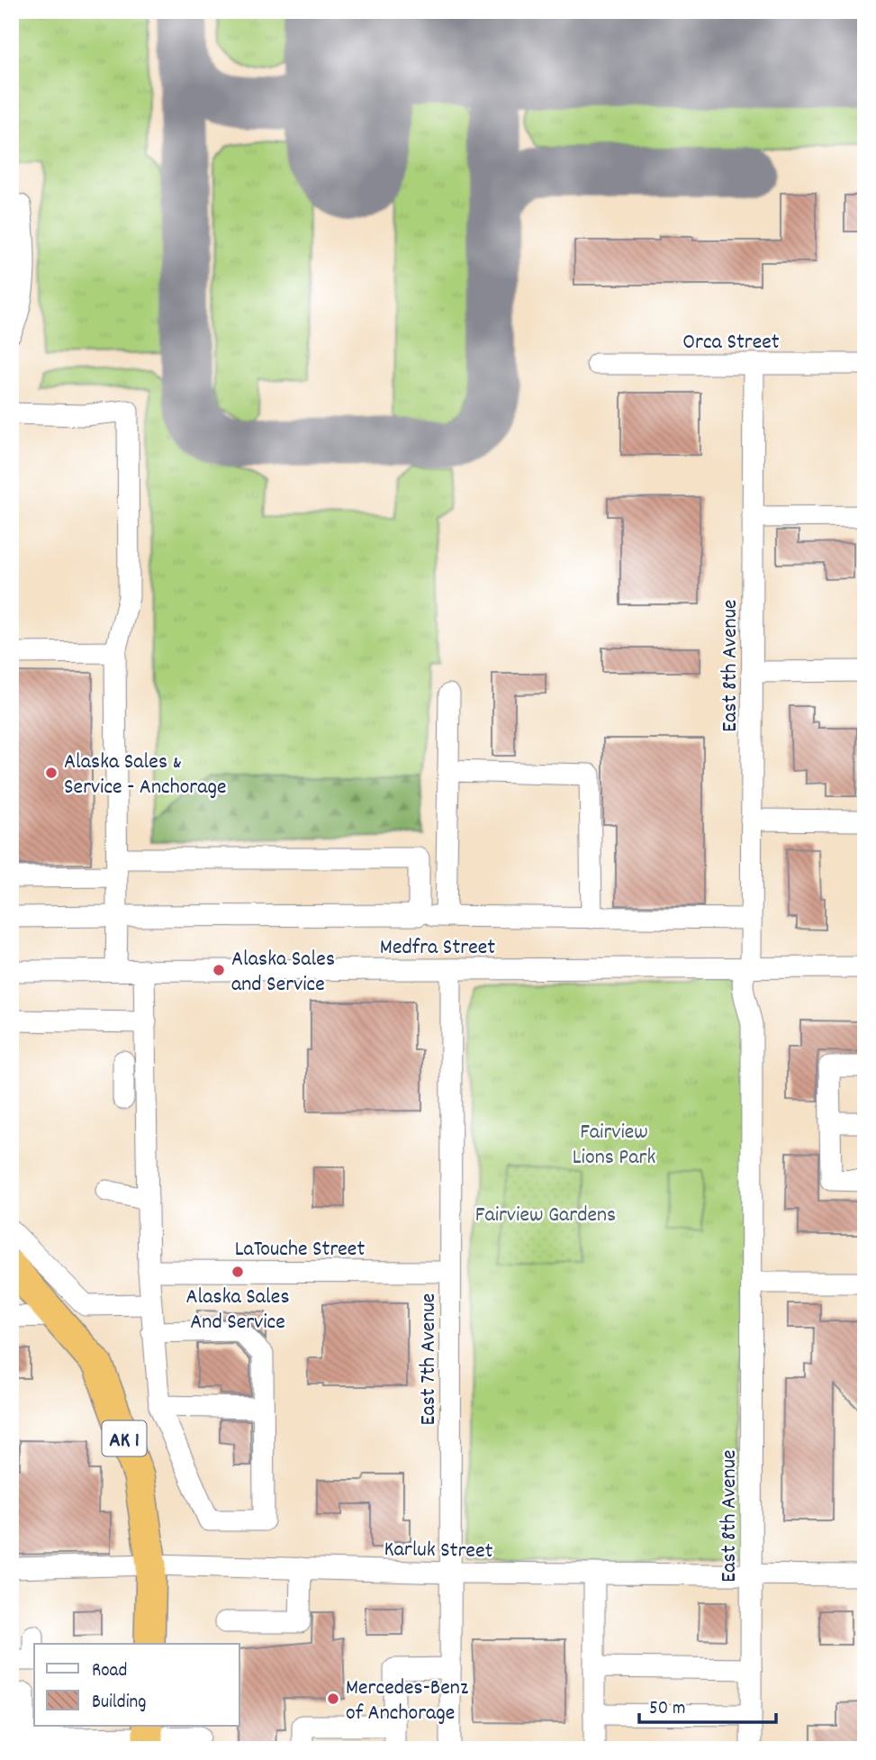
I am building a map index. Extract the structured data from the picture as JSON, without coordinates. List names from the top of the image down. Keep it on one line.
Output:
{"streets":{"highway":["AK 1"],"street":["Orca Street","East 8th Avenue","Medfra Street","LaTouche Street","East 7th Avenue","Karluk Street"]},"crossings":[["Orca Street","East 8th Avenue"],["East 8th Avenue","Medfra Street"],["East 8th Avenue","Karluk Street"],["Medfra Street","East 7th Avenue"],["LaTouche Street","East 7th Avenue"],["East 7th Avenue","Karluk Street"],["AK 1","Karluk Street"]],"parks":["Fairview Lions Park","Fairview Gardens"],"places":["Alaska Sales & Service - Anchorage","Alaska Sales and Service","Alaska Sales And Service","Mercedes-Benz of Anchorage"],"legend":["Road","Building"],"scale_bar":"50 m"}
